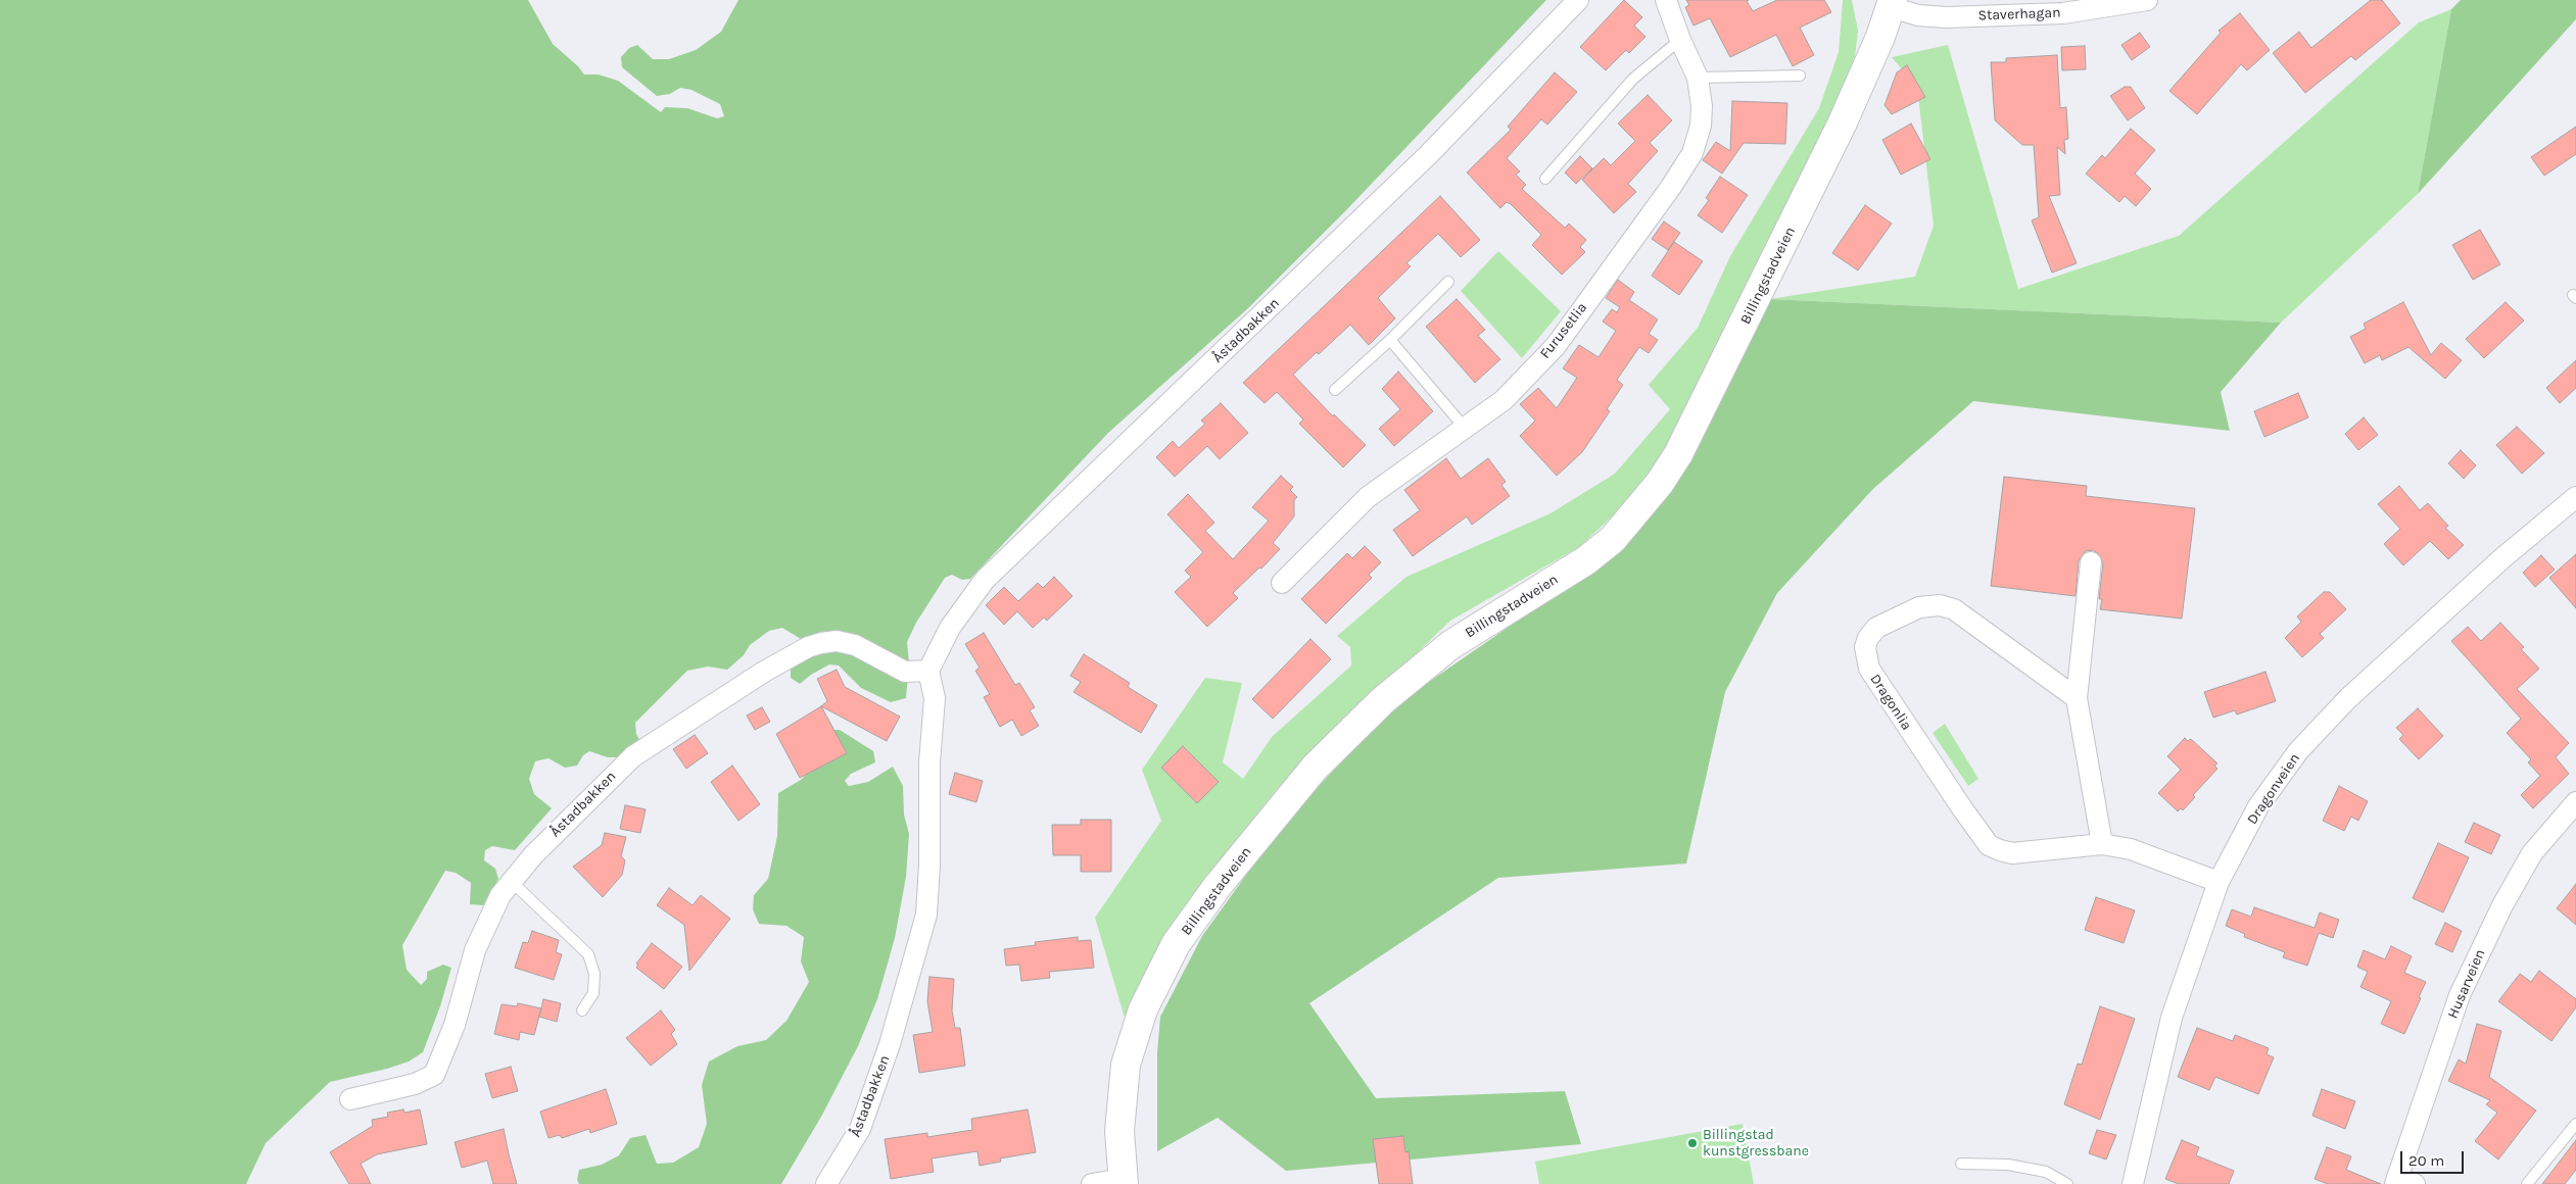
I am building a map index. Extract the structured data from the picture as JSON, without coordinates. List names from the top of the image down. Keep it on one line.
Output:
{"streets":{"main road":["Billingstadveien"],"street":["Staverhagan","Åstadbakken","Furusetlia","Dragonlia","Dragonveien","Husarveien"]},"crossings":[["Staverhagan","Billingstadveien"],["Dragonlia","Dragonveien"]],"places":["Billingstad kunstgressbane"],"scale_bar":"20 m"}
